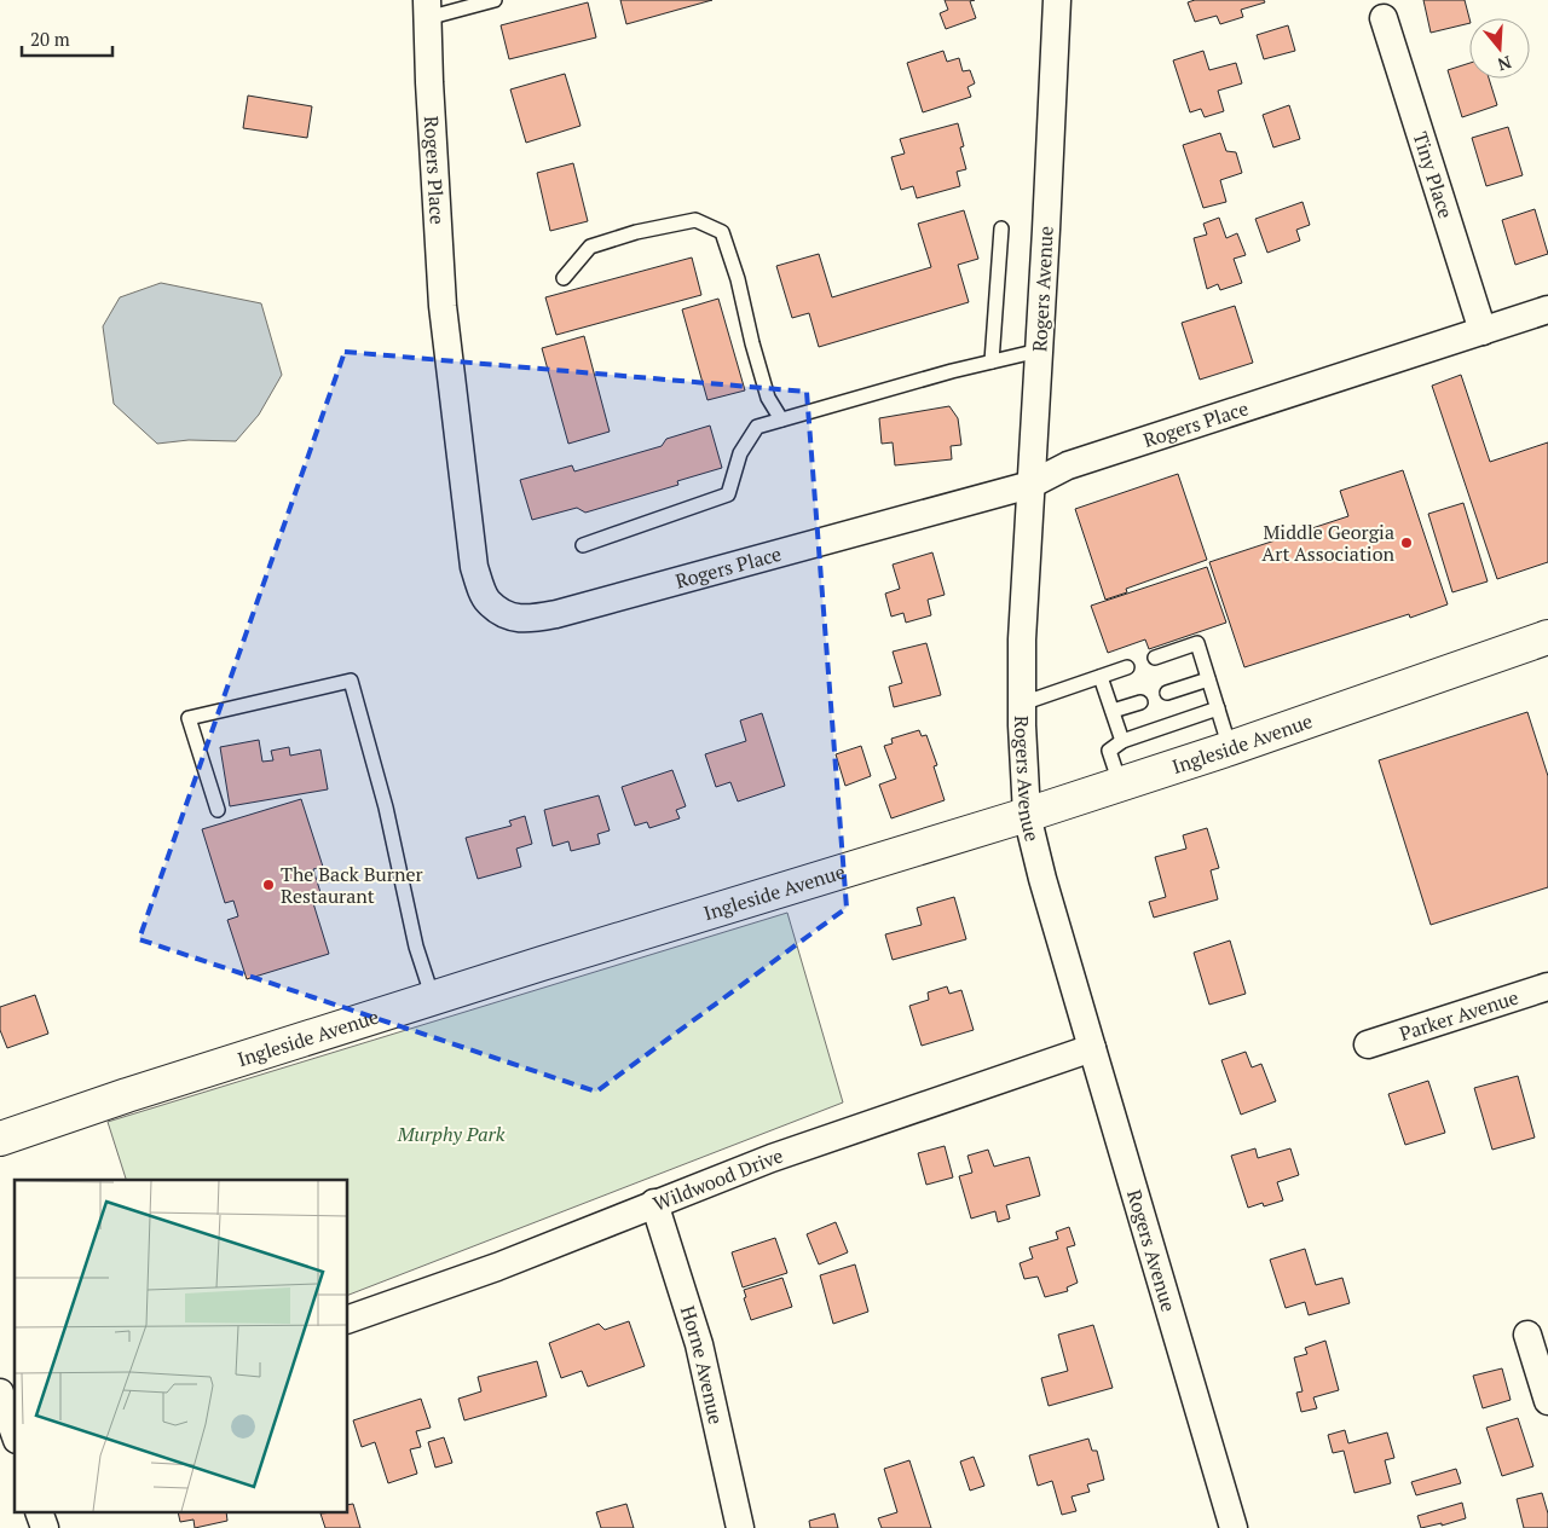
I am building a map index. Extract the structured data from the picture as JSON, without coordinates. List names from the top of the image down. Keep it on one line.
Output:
{"streets":{"street":["Rogers Place","Tiny Place","Rogers Avenue","Ingleside Avenue","Parker Avenue","Wildwood Drive","Horne Avenue"]},"crossings":[["Rogers Place","Tiny Place"],["Rogers Place","Rogers Avenue"],["Rogers Avenue","Ingleside Avenue"],["Rogers Avenue","Wildwood Drive"],["Wildwood Drive","Horne Avenue"]],"parks":["Murphy Park"],"places":["Middle Georgia Art Association","The Back Burner Restaurant"],"scale_bar":"20 m","north":"bottom"}
